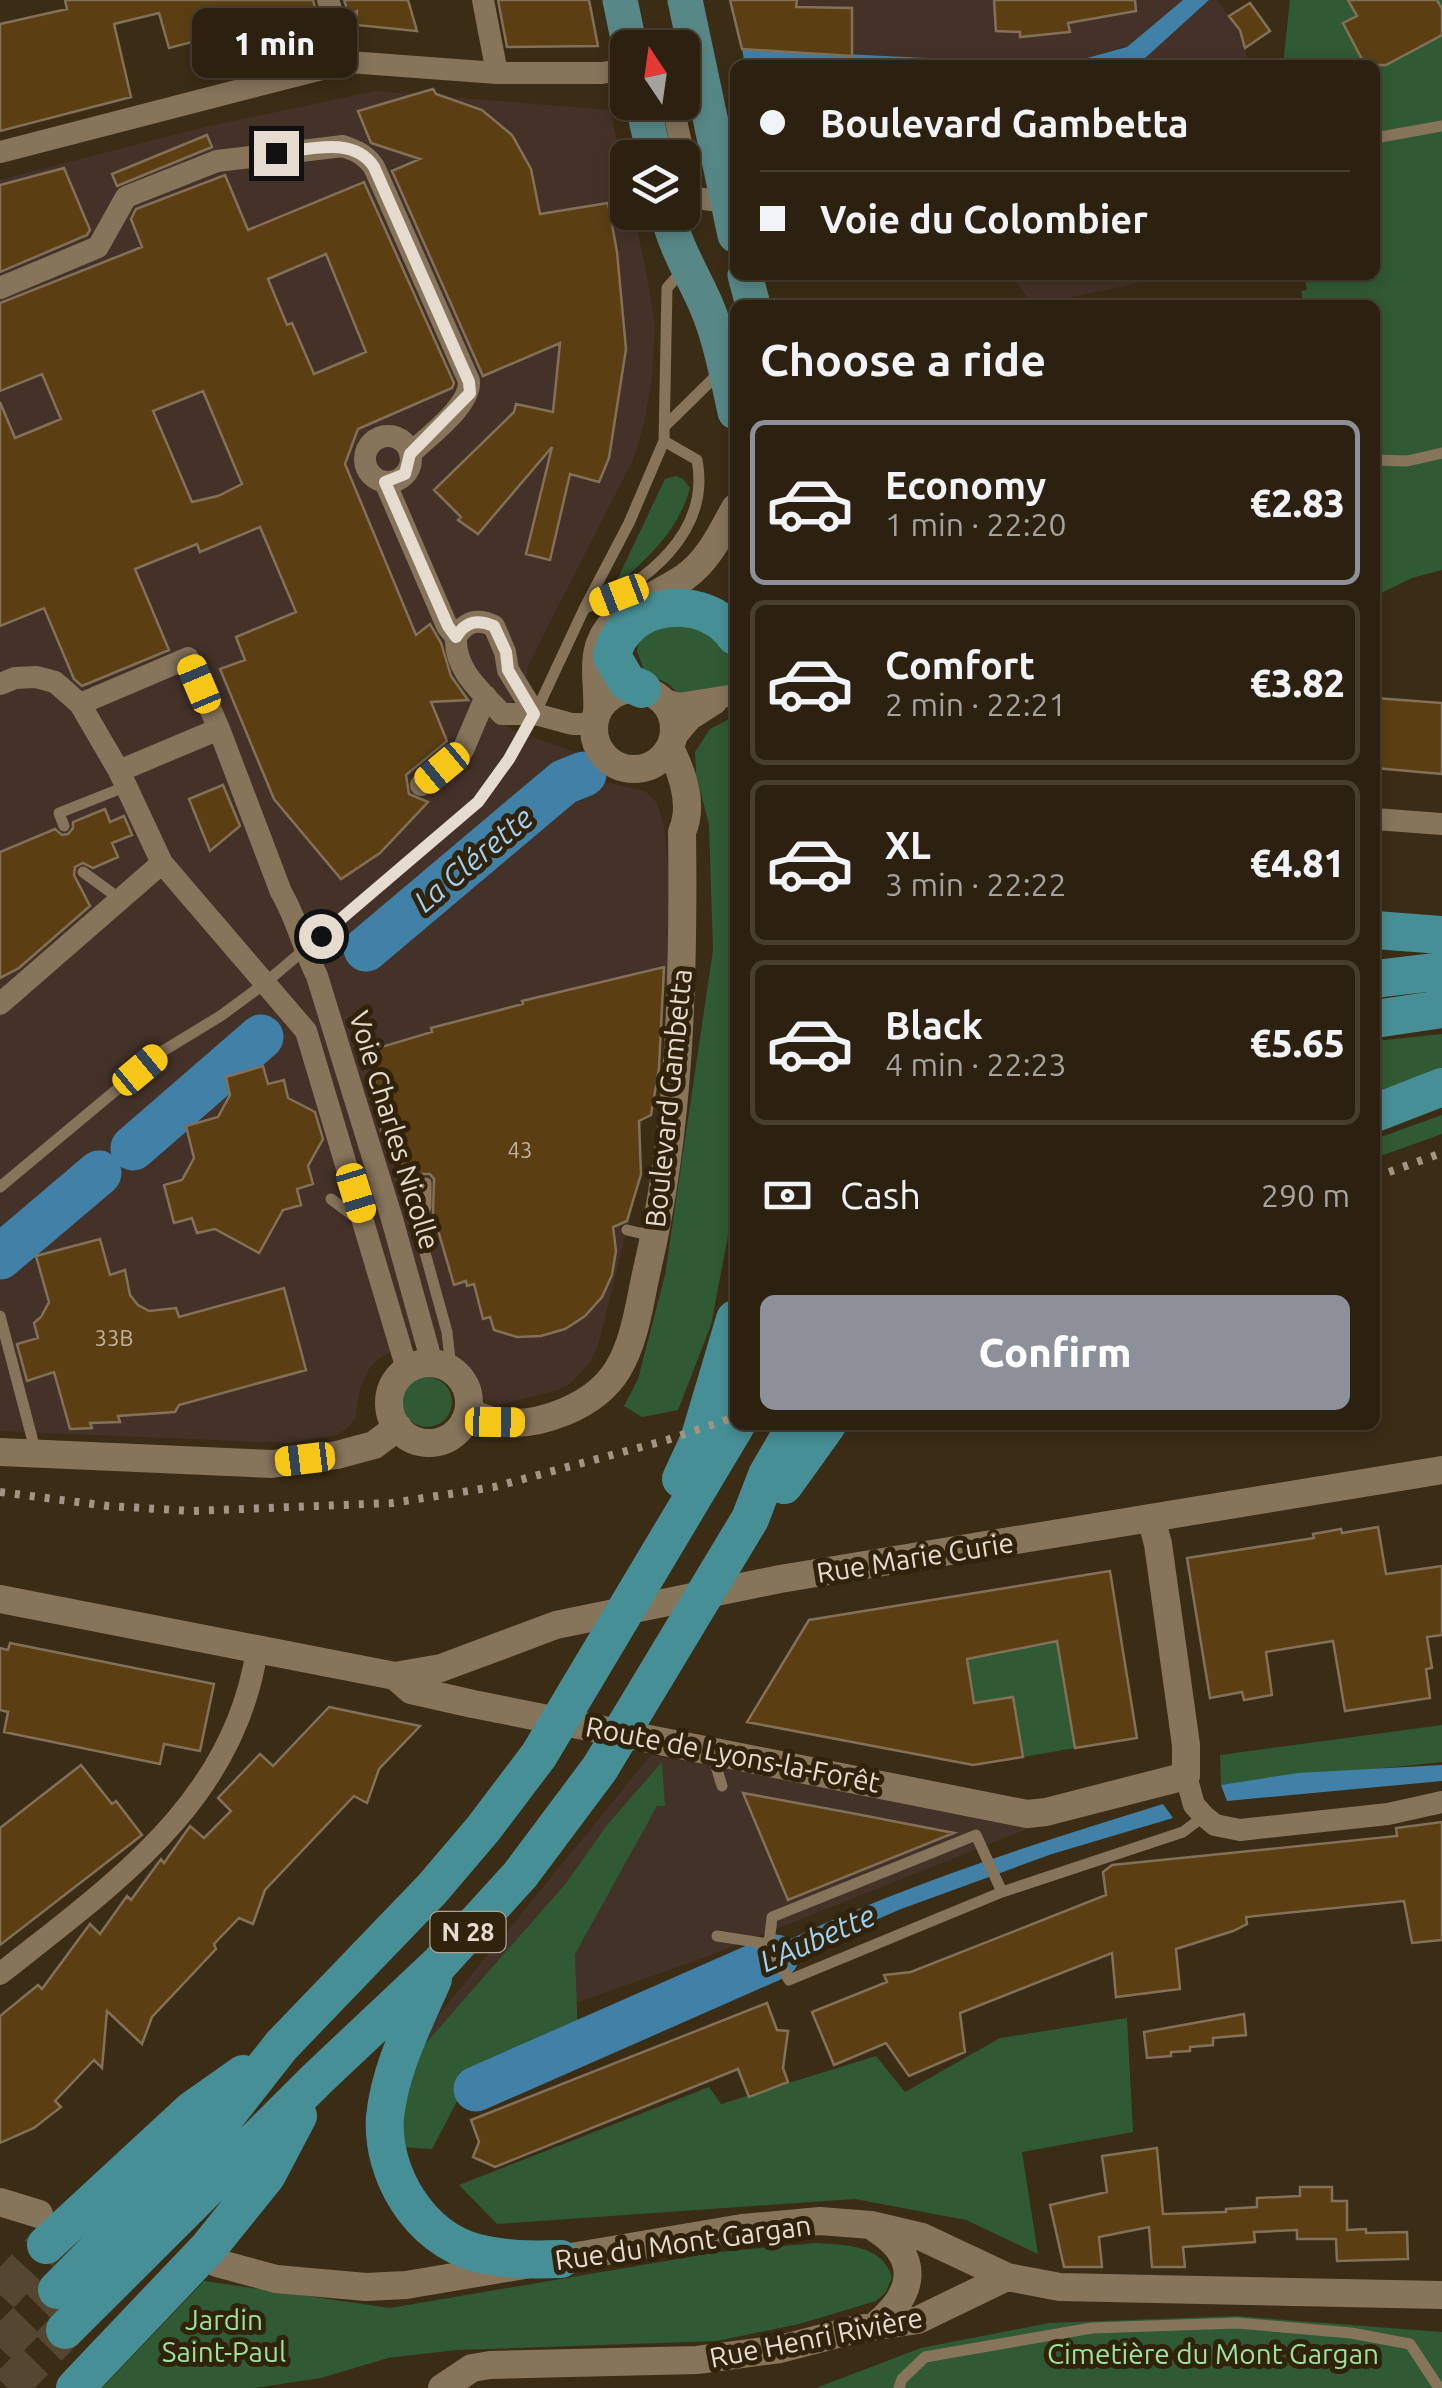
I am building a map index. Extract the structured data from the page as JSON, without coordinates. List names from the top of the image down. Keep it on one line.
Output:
{"streets":{"highway":["N 28"],"street":["Boulevard Gambetta","Voie Charles Nicolle","Rue Marie Curie","Route de Lyons-la-Forêt","Rue du Mont Gargan","Rue Henri Rivière"]},"crossings":[["Boulevard Gambetta","Voie Charles Nicolle"],["Rue Marie Curie","Route de Lyons-la-Forêt"],["Rue du Mont Gargan","Rue Henri Rivière"]],"water":["La Clérette","L'Aubette"],"parks":["Jardin Saint-Paul","Cimetière du Mont Gargan"],"house_numbers":["43","33B"],"north":"top","page":{"bubble":"1 min","banner":["Boulevard Gambetta","Voie du Colombier"],"heading":"Choose a ride","list":[{"name":"Economy","note":"1 min · 22:20","value":"€2.83"},{"name":"Comfort","note":"2 min · 22:21","value":"€3.82"},{"name":"XL","note":"3 min · 22:22","value":"€4.81"},{"name":"Black","note":"4 min · 22:23","value":"€5.65"}],"pay":["Cash","290 m"],"buttons":"Confirm"}}
